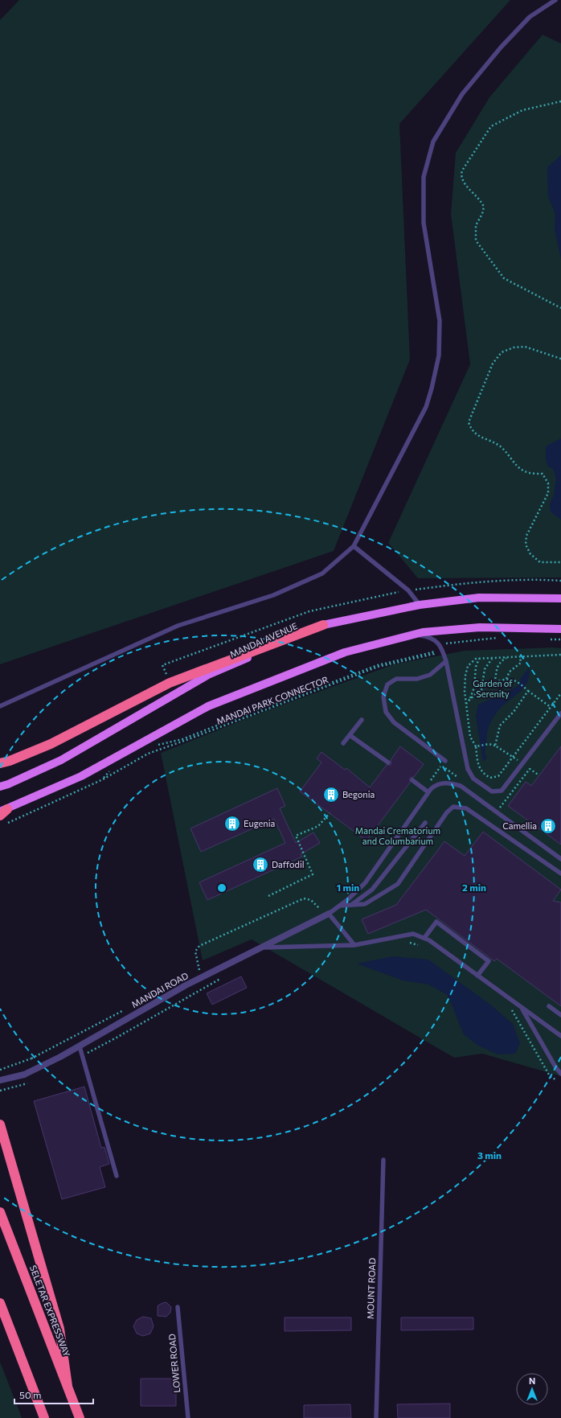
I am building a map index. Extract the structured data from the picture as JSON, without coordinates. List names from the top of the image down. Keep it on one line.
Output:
{"streets":{"highway":["SELETAR EXPRESSWAY"],"main road":["MANDAI AVENUE"],"street":["MANDAI ROAD"],"lane":["MOUNT ROAD","LOWER ROAD"],"path":["MANDAI PARK CONNECTOR"]},"parks":["Garden of Serenity","Mandai Crematorium and Columbarium"],"places":{"building":["Begonia","Eugenia","Camellia","Daffodil"]},"scale_bar":"50 m","north":"top","rings":["1 min","2 min","3 min"]}
